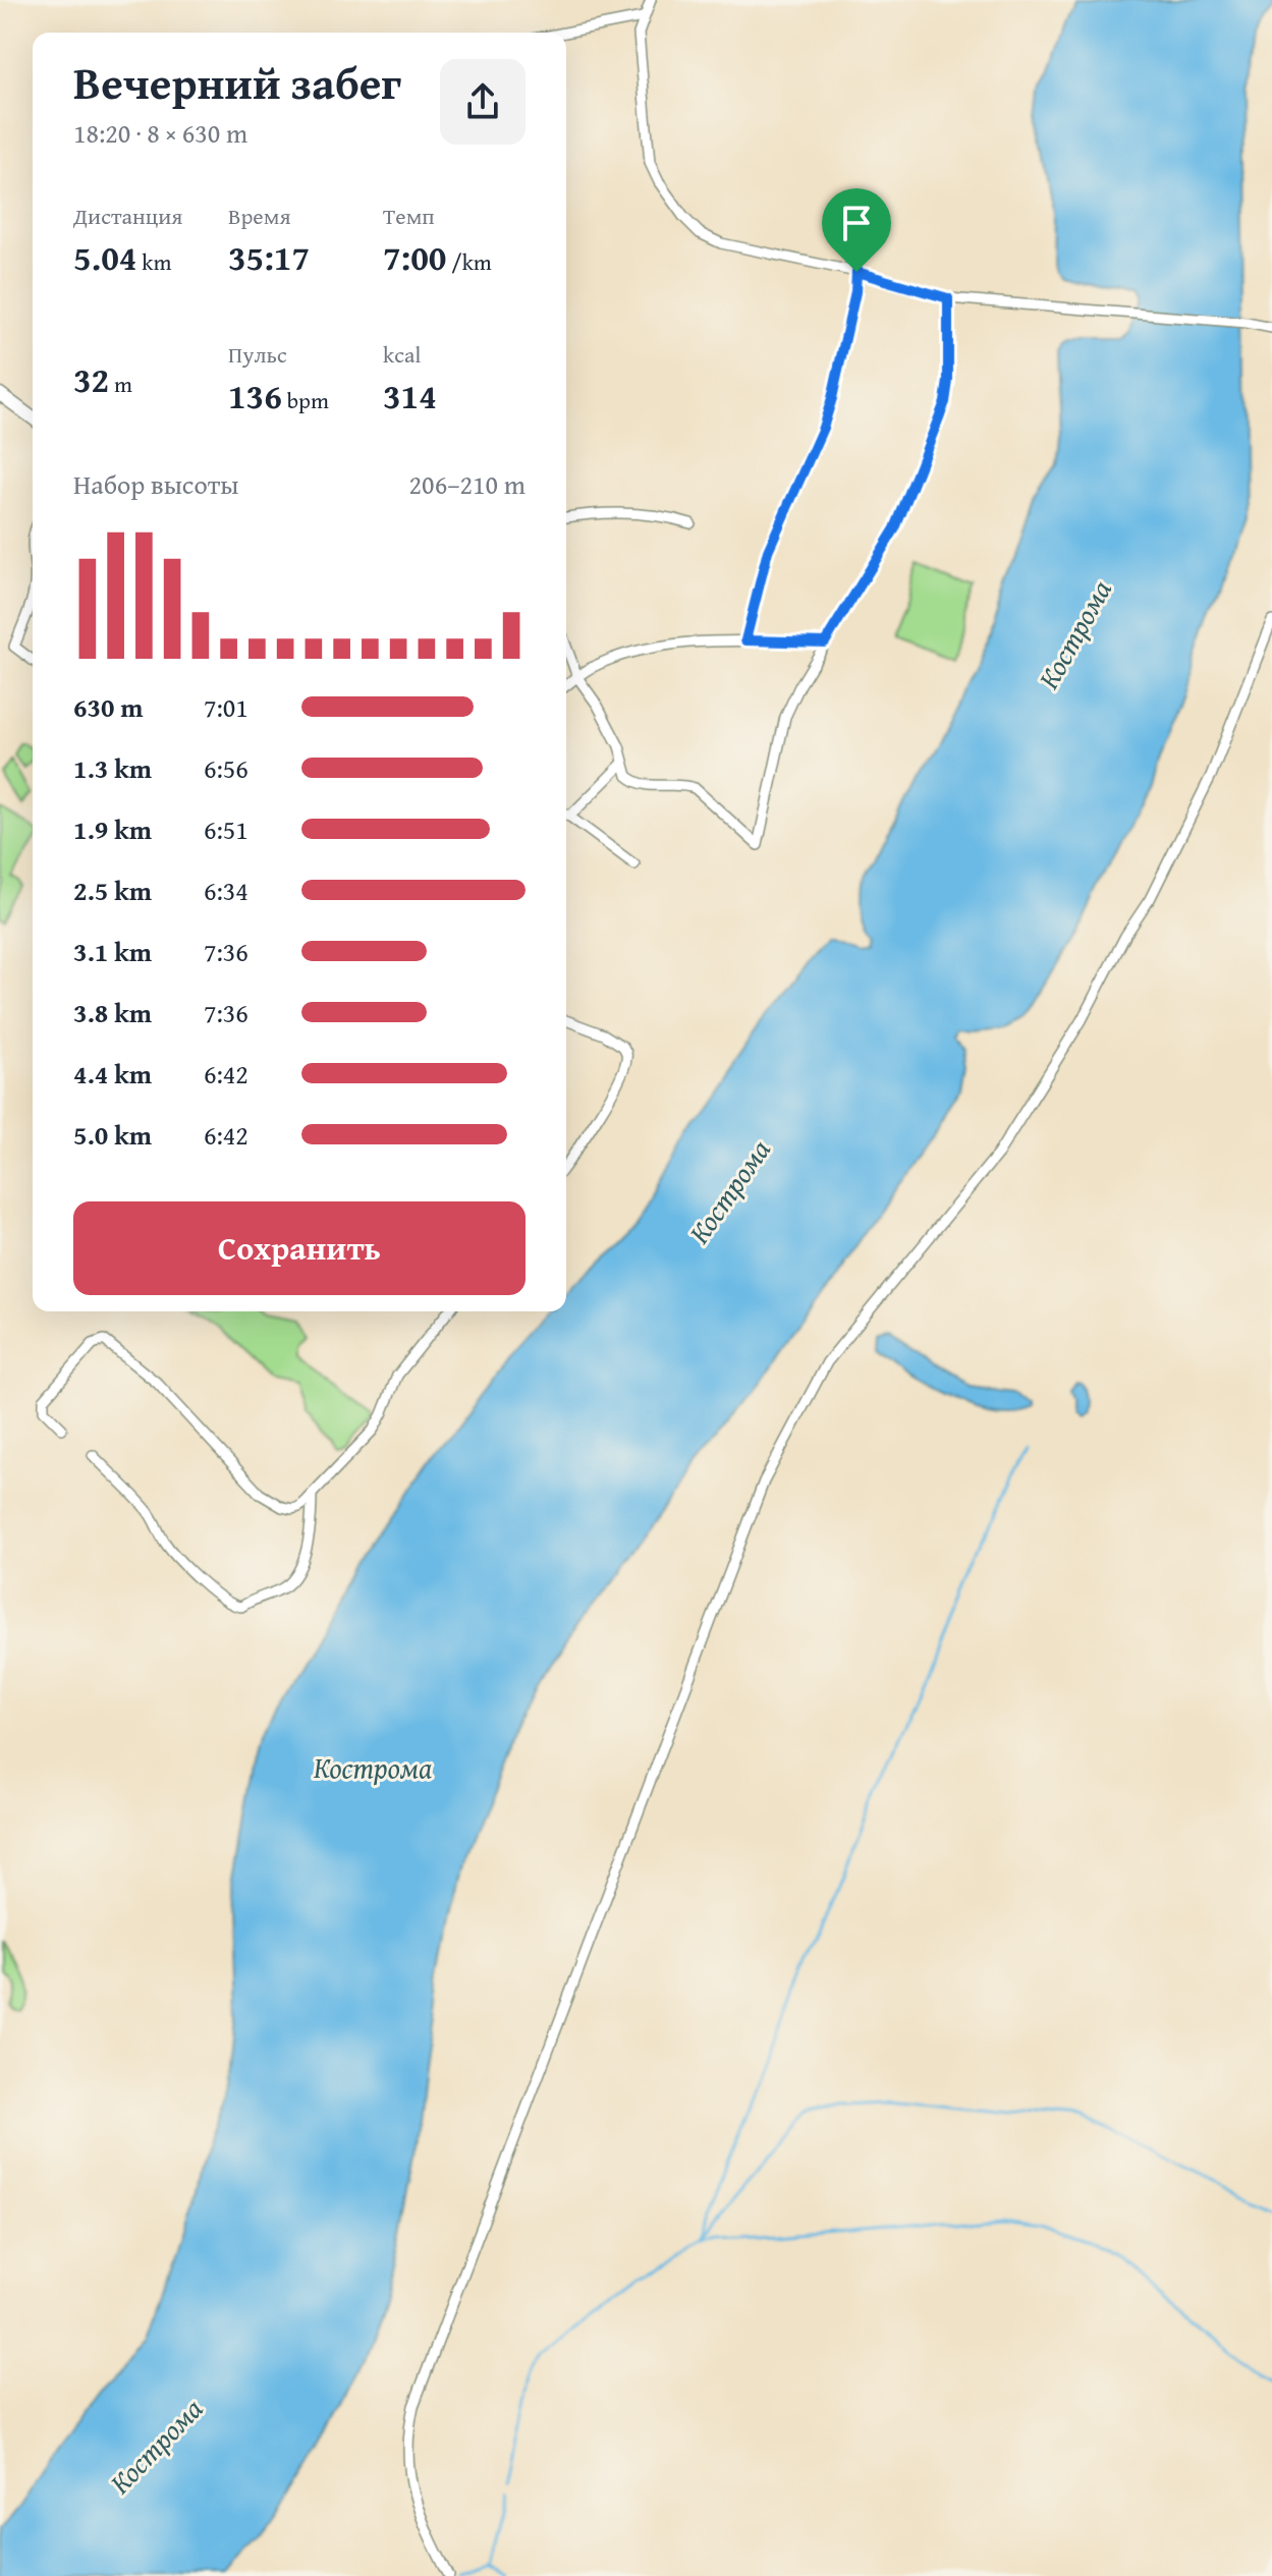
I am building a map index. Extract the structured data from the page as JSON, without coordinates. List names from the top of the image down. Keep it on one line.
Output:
{"water":["Кострома"],"page":{"heading":["Вечерний забег","18:20 · 8 × 630 m"],"stats":[["Дистанция","5.04 km"],["Время","35:17"],["Темп","7:00 /km"],["32 m"],["Пульс","136 bpm"],["kcal","314"]],"chart":["Набор высоты","206–210 m"],"list":[{"name":"630 m","note":"7:01"},{"name":"1.3 km","note":"6:56"},{"name":"1.9 km","note":"6:51"},{"name":"2.5 km","note":"6:34"},{"name":"3.1 km","note":"7:36"},{"name":"3.8 km","note":"7:36"},{"name":"4.4 km","note":"6:42"},{"name":"5.0 km","note":"6:42"}],"buttons":"Сохранить"}}
